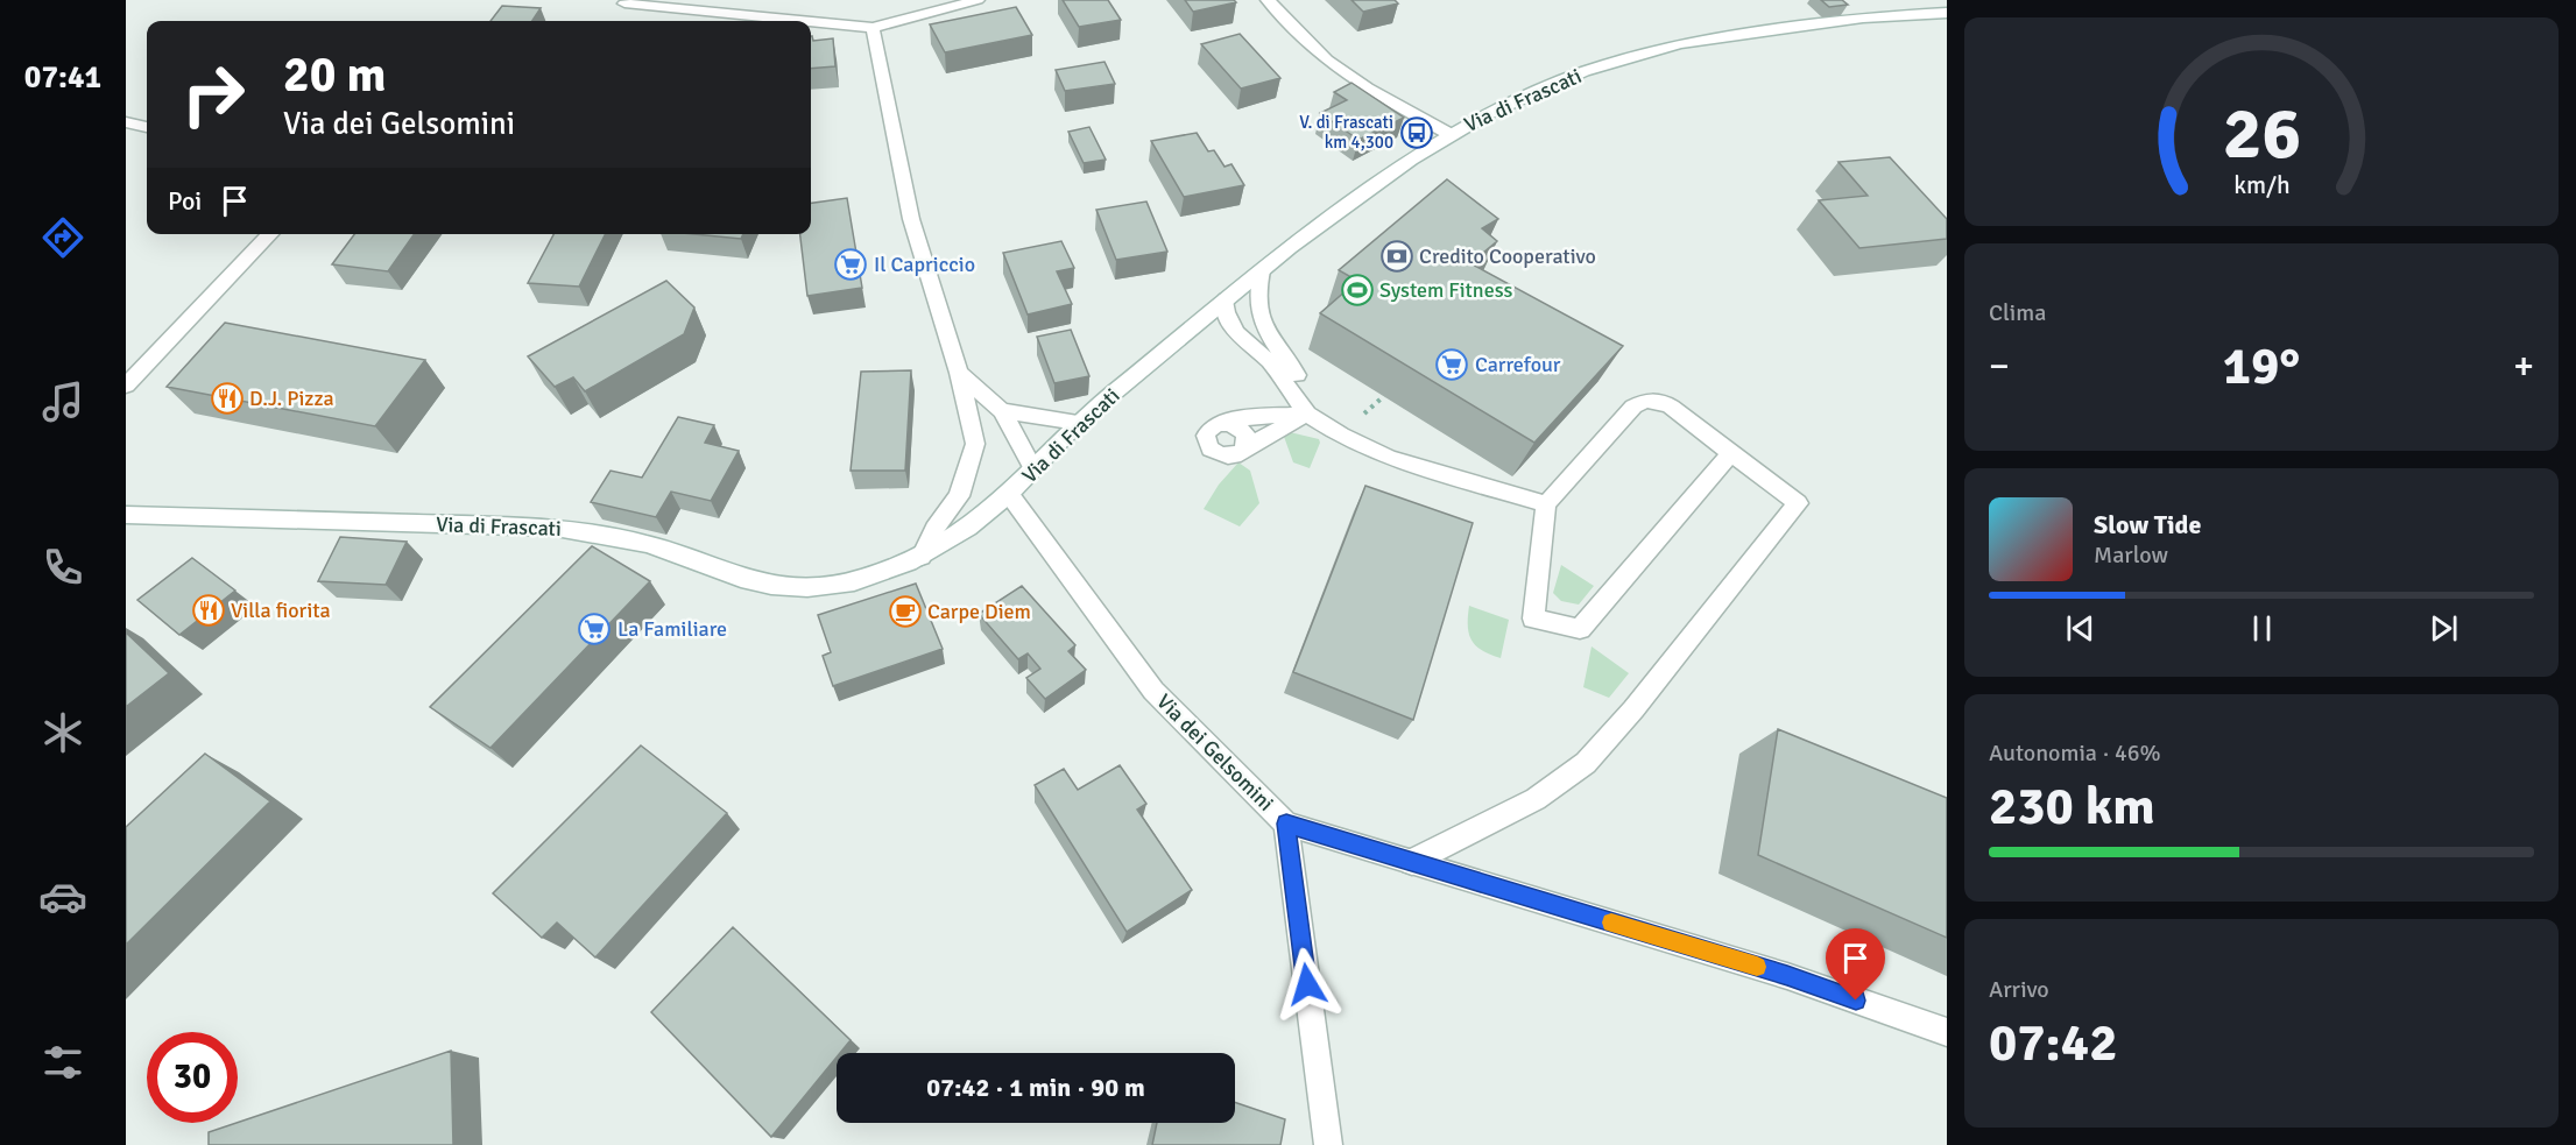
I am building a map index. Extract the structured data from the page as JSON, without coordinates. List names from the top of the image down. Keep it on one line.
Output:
{"streets":{"street":["Via di Frascati","Via dei Gelsomini"]},"crossings":[["Via di Frascati","Via dei Gelsomini"]],"places":{"bus stop":["V. di Frascati km 4,300"],"bank":["Credito Cooperativo"],"supermarket":["Il Capriccio","Carrefour","La Familiare"],"sports":["System Fitness"],"restaurant":["D.J. Pizza","Villa fiorita"],"cafe":["Carpe Diem"]},"page":{"tabs":"07:41","turn":["20 m","Via dei Gelsomini"],"then":"Poi","tile":["Clima",["Autonomia · 46%","230 km"],["Arrivo","07:42"]],"heat":["−","19°","+"],"song":["Slow Tide","Marlow"],"limit":"30","trip":"07:42 · 1 min · 90 m","gauge":["26","km/h"]}}
